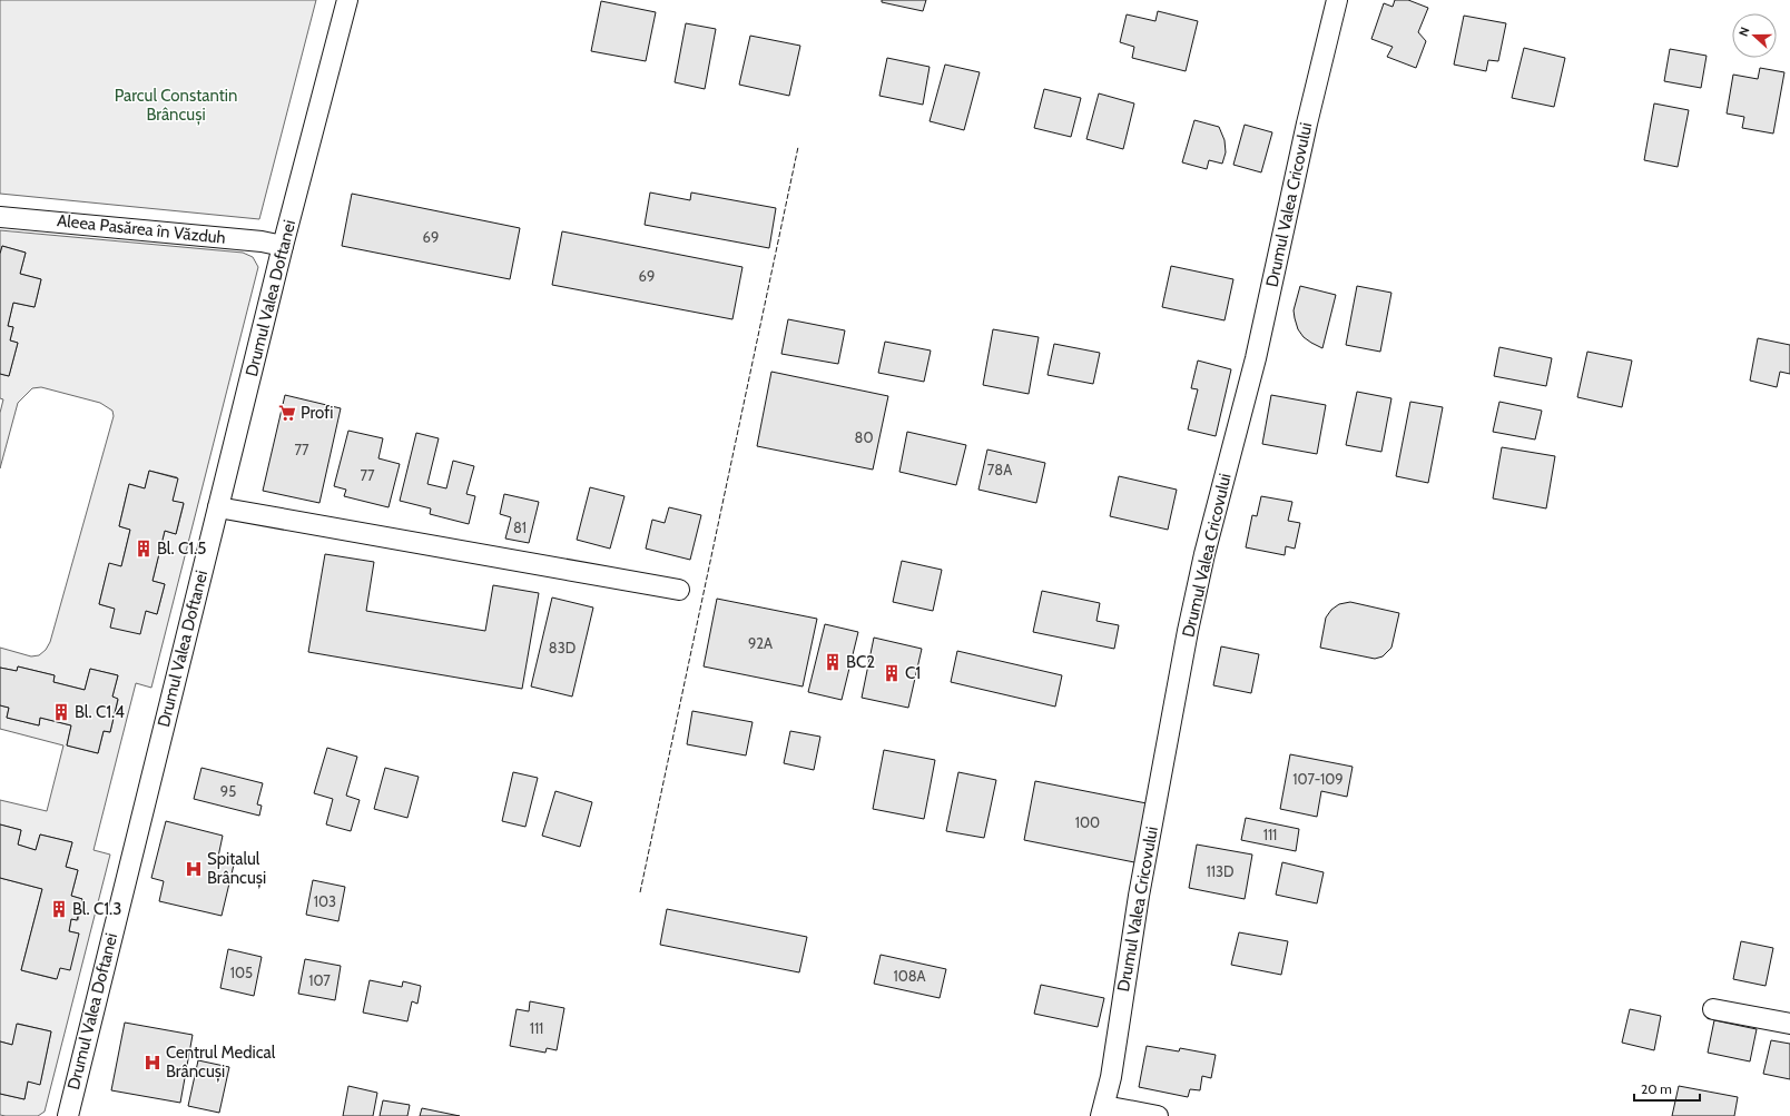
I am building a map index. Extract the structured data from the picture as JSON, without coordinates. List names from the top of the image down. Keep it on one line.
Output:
{"streets":{"street":["Drumul Valea Cricovului","Aleea Pasărea în Văzduh","Drumul Valea Doftanei"]},"crossings":[["Aleea Pasărea în Văzduh","Drumul Valea Doftanei"]],"parks":["Parcul Constantin Brâncuși"],"places":{"supermarket":["Profi"],"building":["Bl. C1.5","BC2","C1","Bl. C1.4","Bl. C1.3"],"hospital":["Spitalul Brâncuși","Centrul Medical Brâncuși"]},"house_numbers":["69","69","80","77","78A","77","81","92A","83D","107-109","95","100","111","113D","103","105","108A","107","111"],"scale_bar":"20 m","north":"left"}
